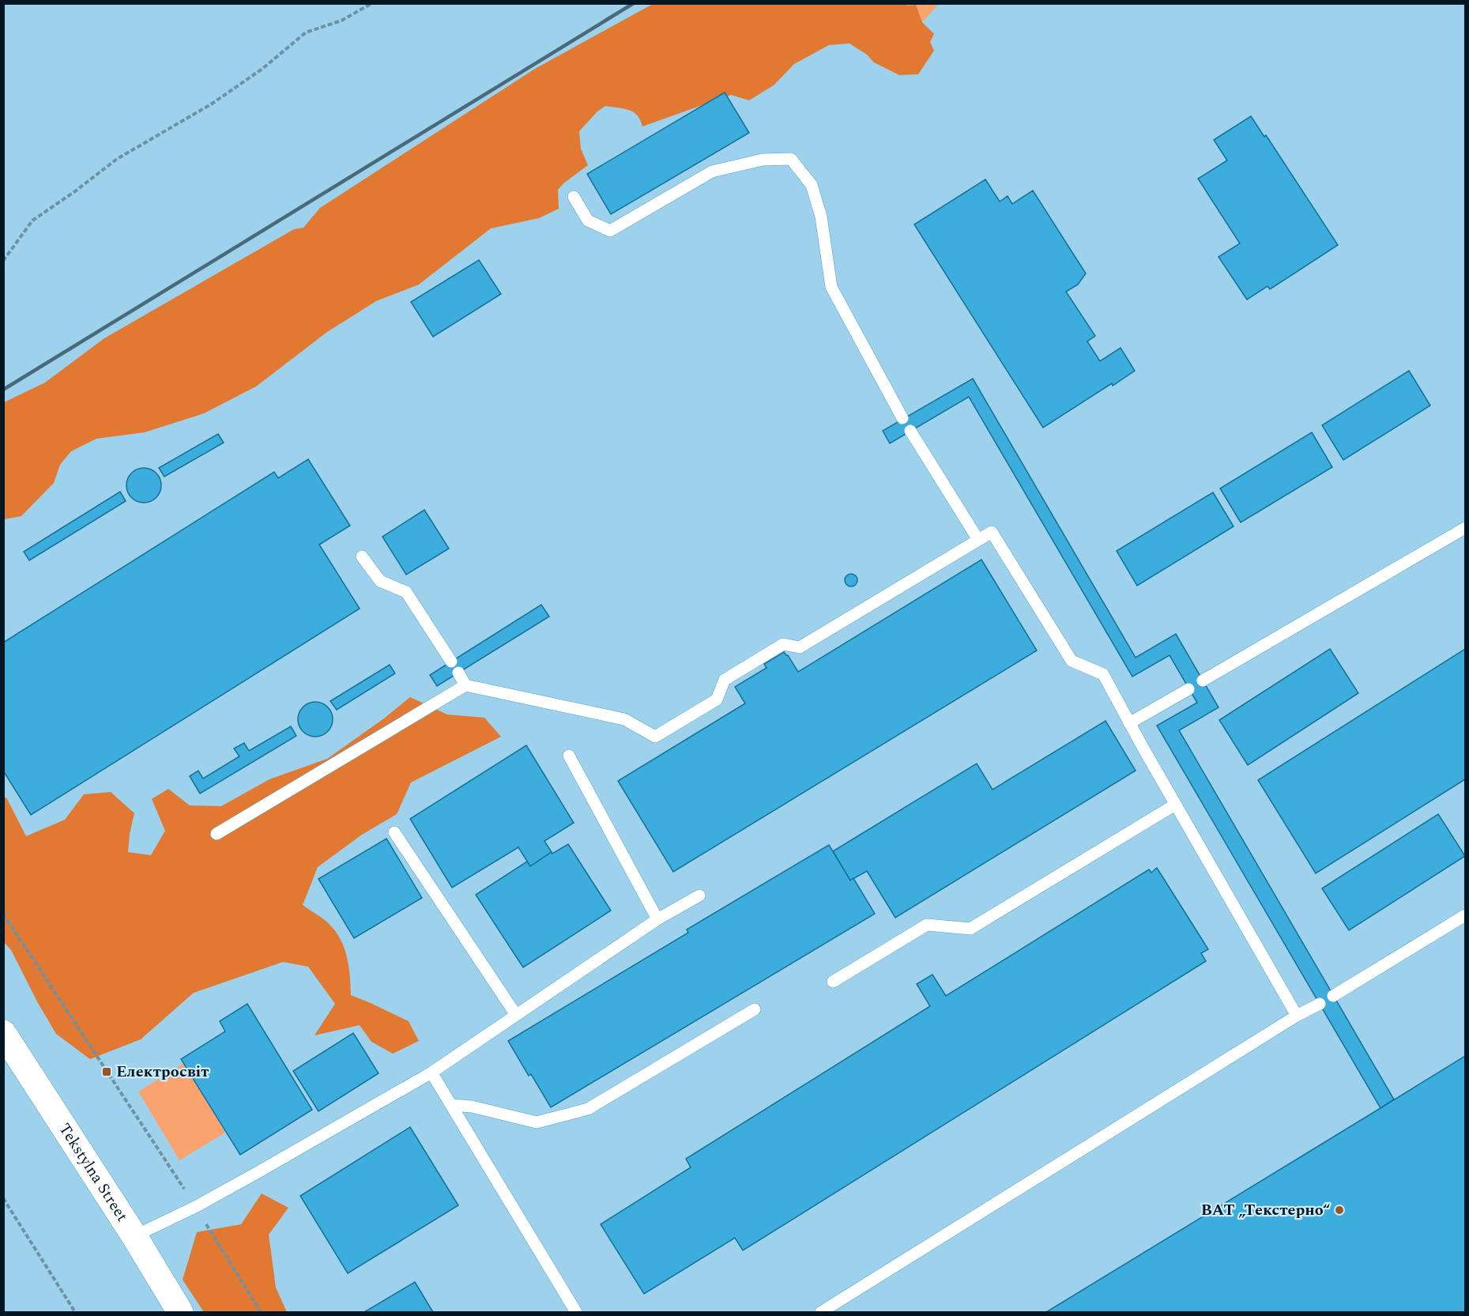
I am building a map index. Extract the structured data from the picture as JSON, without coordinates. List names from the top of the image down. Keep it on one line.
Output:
{"streets":{"street":["Tekstylna Street"]},"places":{"transit":["Електросвіт"],"other":["ВАТ „Текстерно“"]}}
